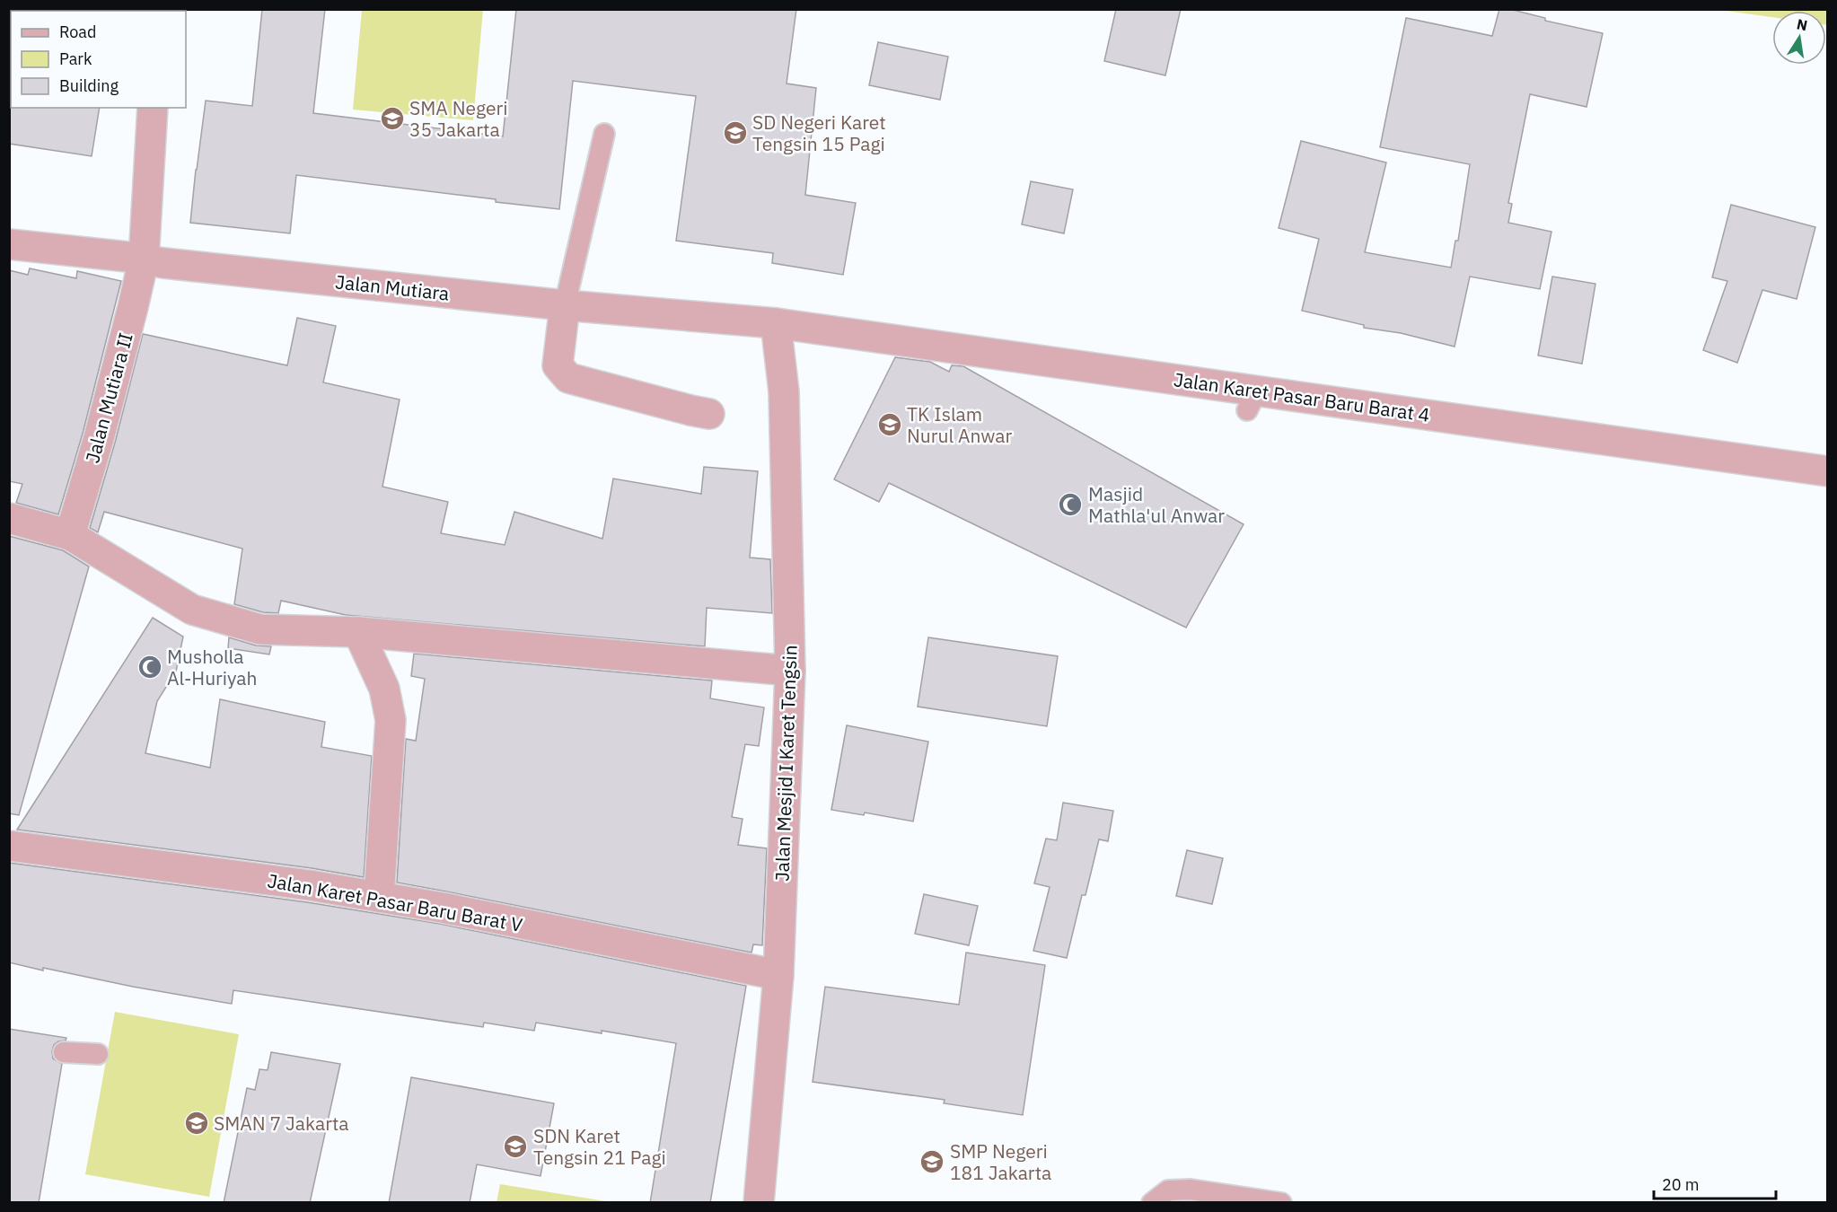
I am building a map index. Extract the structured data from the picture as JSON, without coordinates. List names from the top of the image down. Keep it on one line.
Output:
{"streets":{"street":["Jalan Mutiara","Jalan Karet Pasar Baru Barat 4","Jalan Mutiara II","Jalan Mesjid I Karet Tengsin","Jalan Karet Pasar Baru Barat V"]},"crossings":[["Jalan Mutiara","Jalan Karet Pasar Baru Barat 4"],["Jalan Mutiara","Jalan Mutiara II"],["Jalan Mutiara","Jalan Mesjid I Karet Tengsin"],["Jalan Karet Pasar Baru Barat 4","Jalan Mesjid I Karet Tengsin"],["Jalan Mesjid I Karet Tengsin","Jalan Karet Pasar Baru Barat V"]],"places":{"school or university":["SMA Negeri 35 Jakarta","SD Negeri Karet Tengsin 15 Pagi","TK Islam Nurul Anwar","SMAN 7 Jakarta","SDN Karet Tengsin 21 Pagi","SMP Negeri 181 Jakarta"],"mosque":["Masjid Mathla'ul Anwar","Musholla Al-Huriyah"]},"legend":["Road","Park","Building"],"scale_bar":"20 m","north":"top"}
